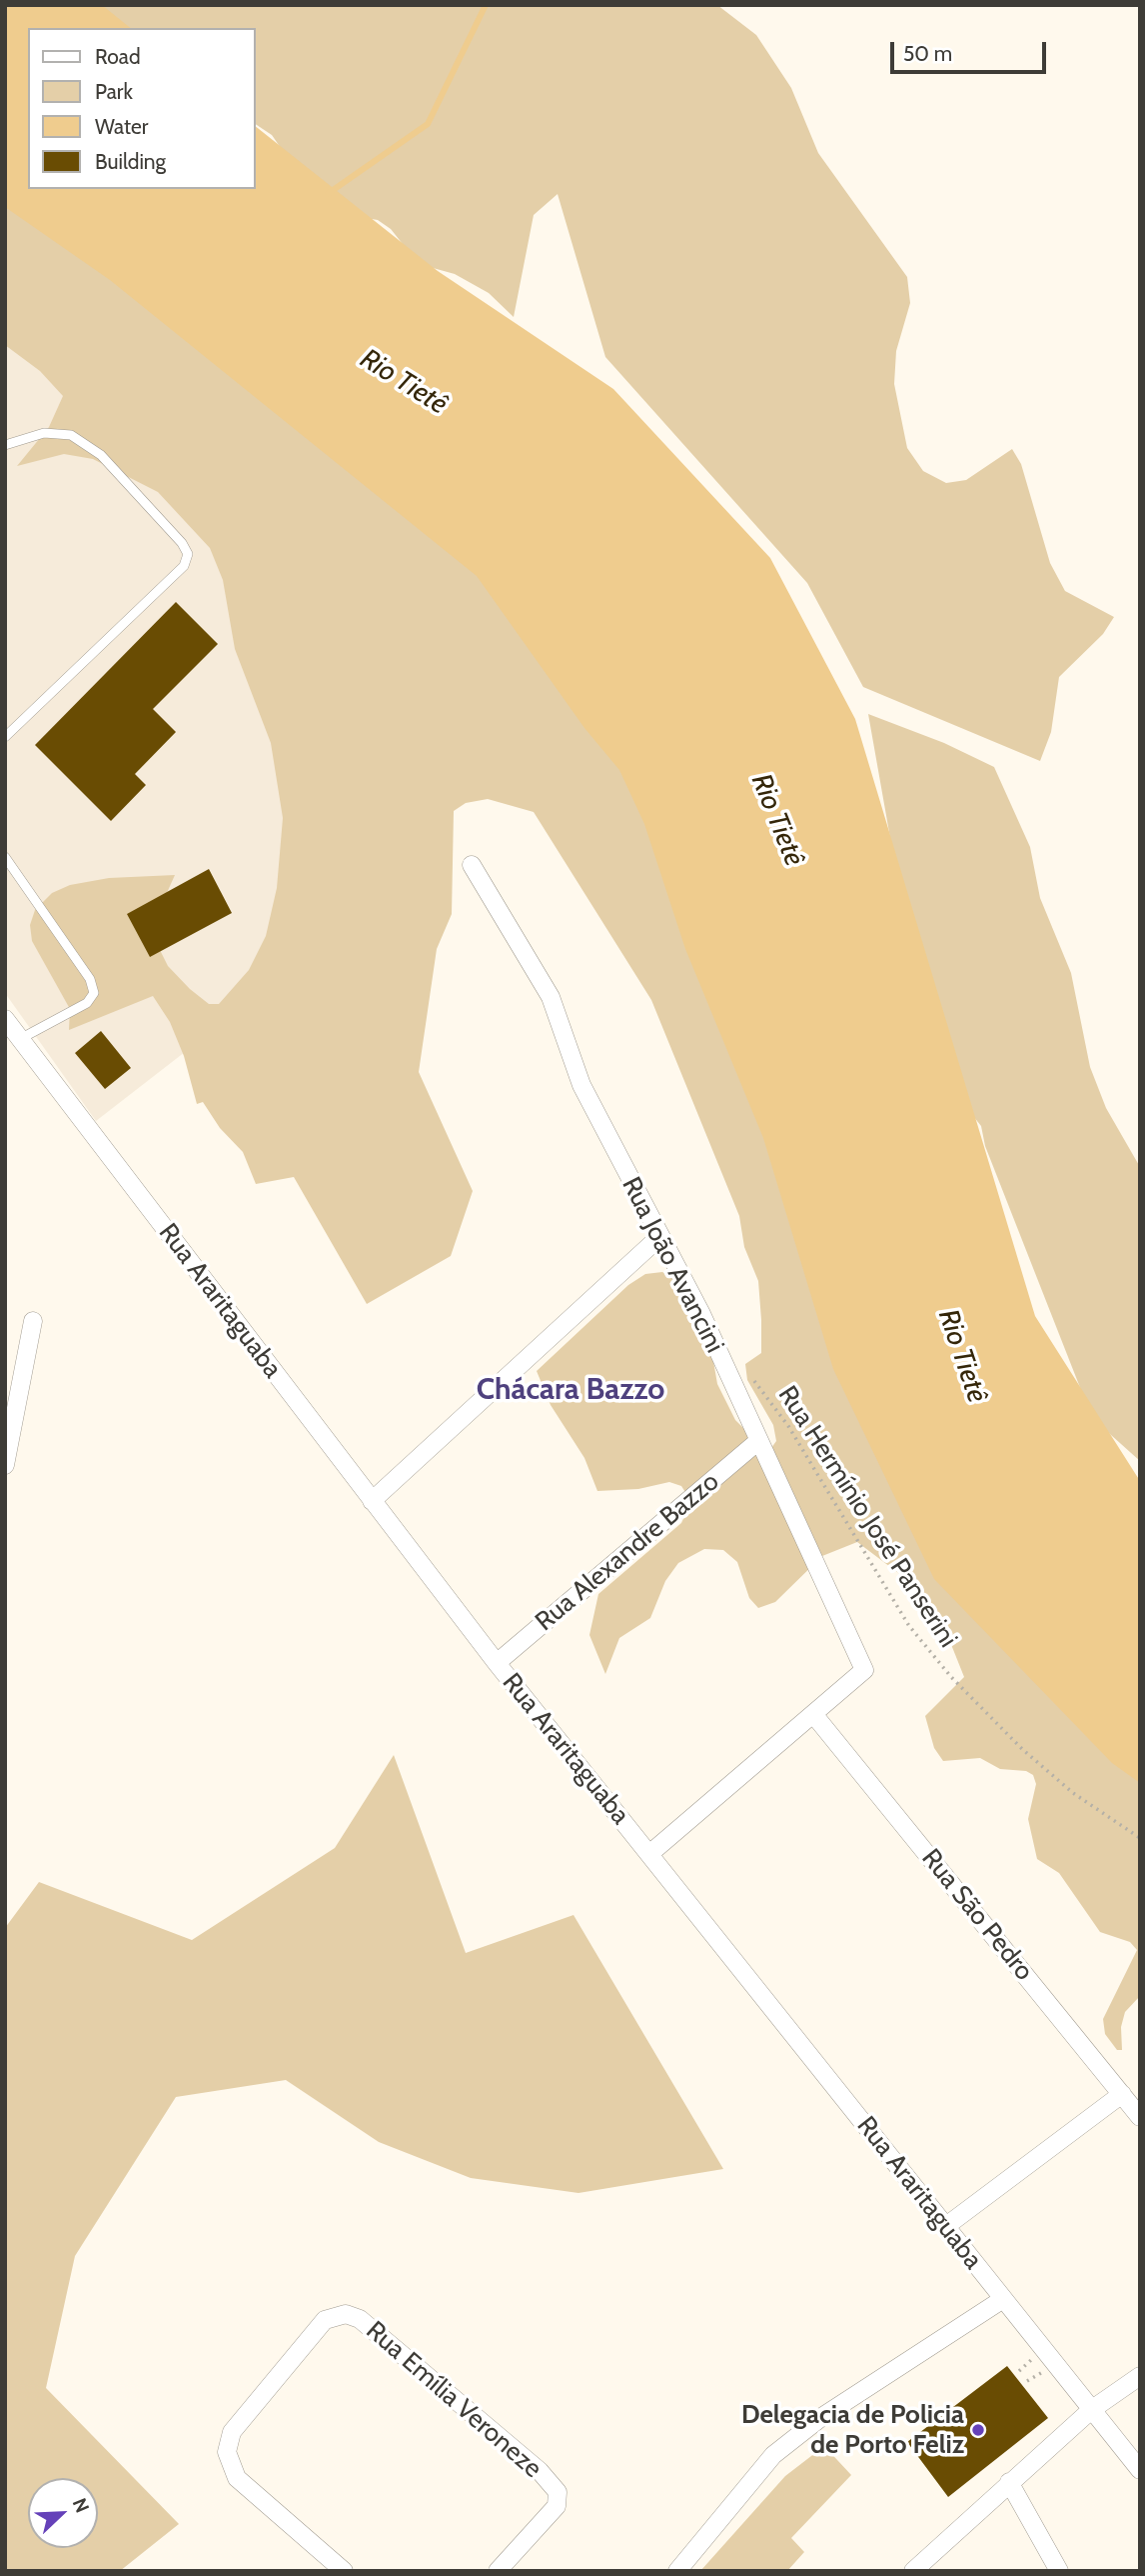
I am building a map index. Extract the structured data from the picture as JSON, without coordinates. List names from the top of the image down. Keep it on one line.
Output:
{"streets":{"street":["Rua João Avancini","Rua Araritaguaba","Rua Alexandre Bazzo","Rua São Pedro","Rua Emília Veroneze"],"path":["Rua Hermínio José Panserini"]},"crossings":[["Rua João Avancini","Rua Alexandre Bazzo"],["Rua João Avancini","Rua São Pedro"],["Rua Araritaguaba","Rua Alexandre Bazzo"]],"districts":["Chácara Bazzo"],"water":["Rio Tietê"],"places":["Delegacia de Policia de Porto Feliz"],"legend":["Road","Park","Water","Building"],"scale_bar":"50 m","north":"top right"}
